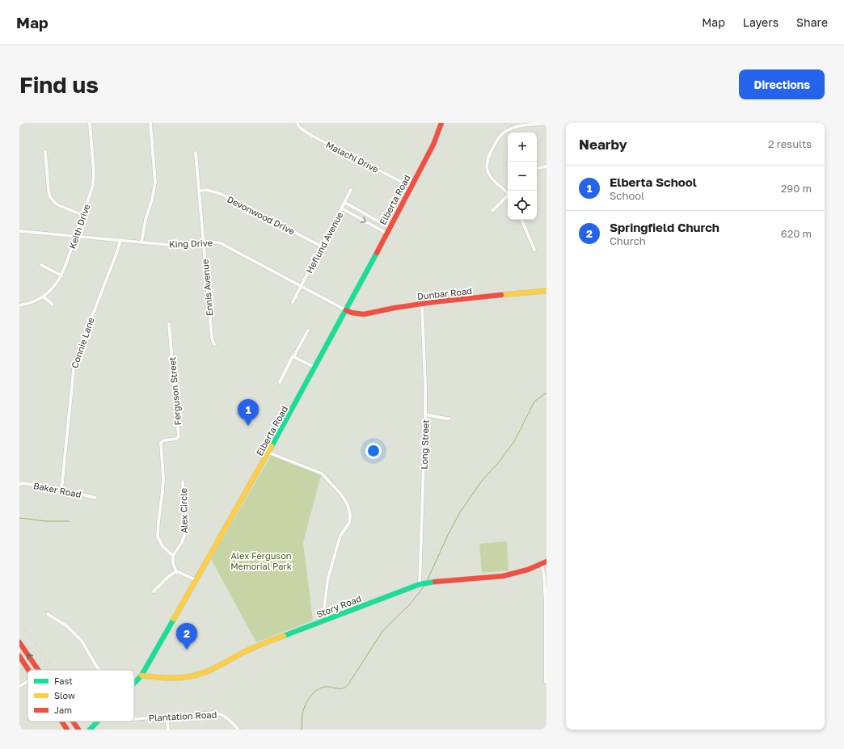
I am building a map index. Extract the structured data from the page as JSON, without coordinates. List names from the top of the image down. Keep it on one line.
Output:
{"streets":{"street":["Malachi Drive","Elberta Road","Devonwood Drive","Keith Drive","Heflund Avenue","King Drive","Ennis Avenue","Dunbar Road","Connie Lane","Ferguson Street","Long Street","Baker Road","Alex Circle","Story Road","Plantation Road"]},"crossings":[["Malachi Drive","Elberta Road"],["Elberta Road","Heflund Avenue"],["Elberta Road","King Drive"],["Elberta Road","Dunbar Road"],["Elberta Road","Story Road"],["Devonwood Drive","Heflund Avenue"],["Devonwood Drive","Ennis Avenue"],["Keith Drive","King Drive"],["Heflund Avenue","King Drive"],["King Drive","Ennis Avenue"],["King Drive","Dunbar Road"],["King Drive","Connie Lane"],["Dunbar Road","Long Street"],["Connie Lane","Baker Road"],["Ferguson Street","Alex Circle"],["Long Street","Story Road"]],"parks":["Alex Ferguson Memorial Park"],"legend":["Fast","Slow","Jam"],"page":{"header":"Map","nav":["Map","Layers","Share"],"buttons":"Directions","title":"Find us","heading":["Nearby","2 results"],"map_buttons":["+","−"],"list":[{"mark":"1","name":"Elberta School","note":"School","value":"290 m"},{"mark":"2","name":"Springfield Church","note":"Church","value":"620 m"}],"pins":["1","2"]}}
